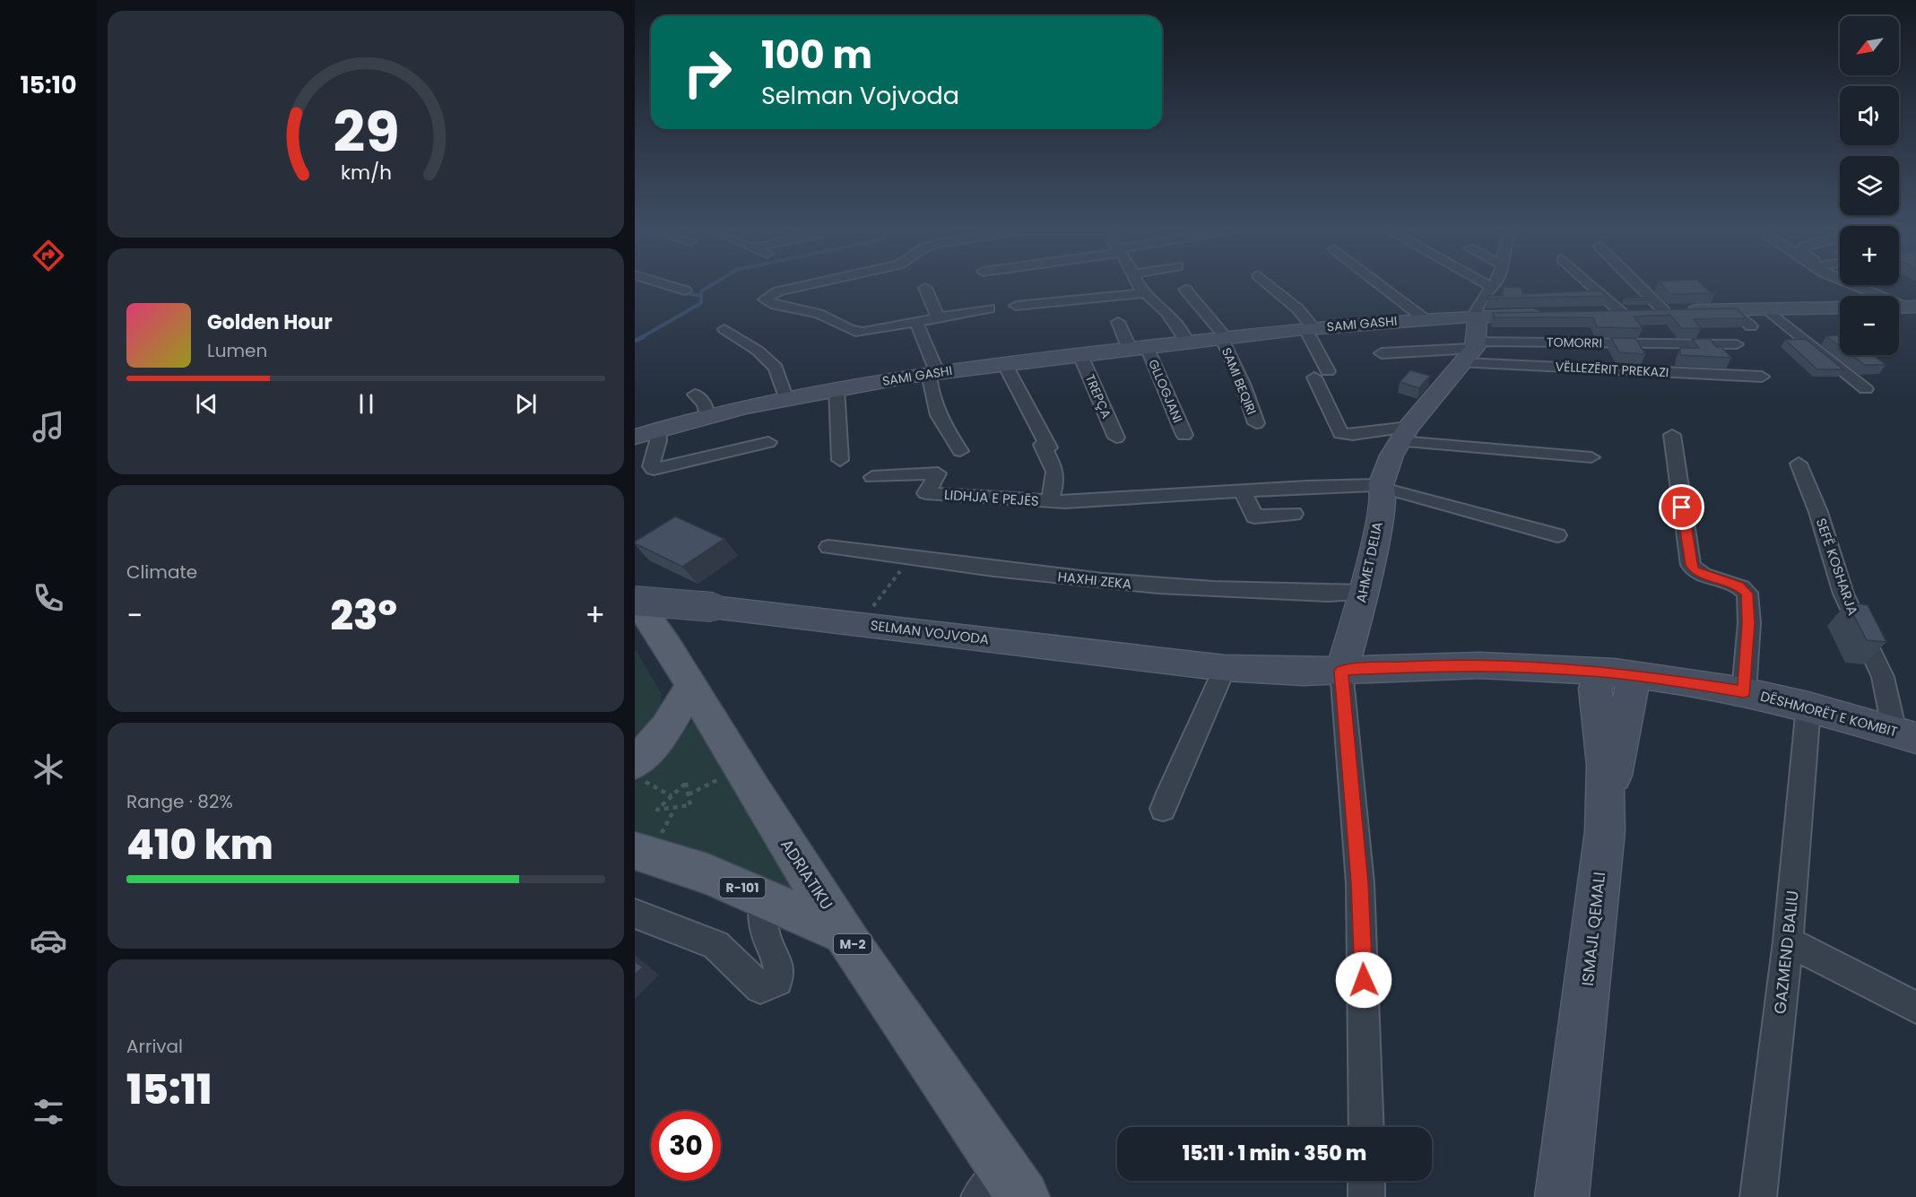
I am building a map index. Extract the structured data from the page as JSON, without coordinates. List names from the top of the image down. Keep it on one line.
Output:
{"streets":{"main road":["ADRIATIKU","R-101","M-2"],"street":["SAMI GASHI","TOMORRI","VËLLEZËRIT PREKAZI","SAMI BEQIRI","GLLOGJANI","TREPÇA","LIDHJA E PEJËS","AHMET DELIA","SEFË KOSHARJA","HAXHI ZEKA","SELMAN VOJVODA","DËSHMORËT E KOMBIT","ISMAJL QEMALI","GAZMEND BALIU"]},"crossings":[["SAMI GASHI","SAMI BEQIRI"],["SAMI GASHI","GLLOGJANI"],["SAMI GASHI","TREPÇA"],["SAMI GASHI","LIDHJA E PEJËS"],["SAMI GASHI","AHMET DELIA"],["TOMORRI","VËLLEZËRIT PREKAZI"],["TOMORRI","AHMET DELIA"],["VËLLEZËRIT PREKAZI","AHMET DELIA"],["LIDHJA E PEJËS","AHMET DELIA"],["AHMET DELIA","HAXHI ZEKA"],["AHMET DELIA","SELMAN VOJVODA"],["SEFË KOSHARJA","DËSHMORËT E KOMBIT"],["SELMAN VOJVODA","DËSHMORËT E KOMBIT"],["SELMAN VOJVODA","ADRIATIKU"],["SELMAN VOJVODA","ISMAJL QEMALI"],["DËSHMORËT E KOMBIT","ISMAJL QEMALI"],["DËSHMORËT E KOMBIT","GAZMEND BALIU"],["ADRIATIKU","R-101"]],"north":"bottom left","page":{"tabs":"15:10","map_buttons":["+","−"],"turn":["100 m","Selman Vojvoda"],"song":["Golden Hour","Lumen"],"tile":["Climate",["Range · 82%","410 km"],["Arrival","15:11"]],"heat":["−","23°","+"],"limit":"30","trip":"15:11 · 1 min · 350 m","gauge":["29","km/h"]}}
